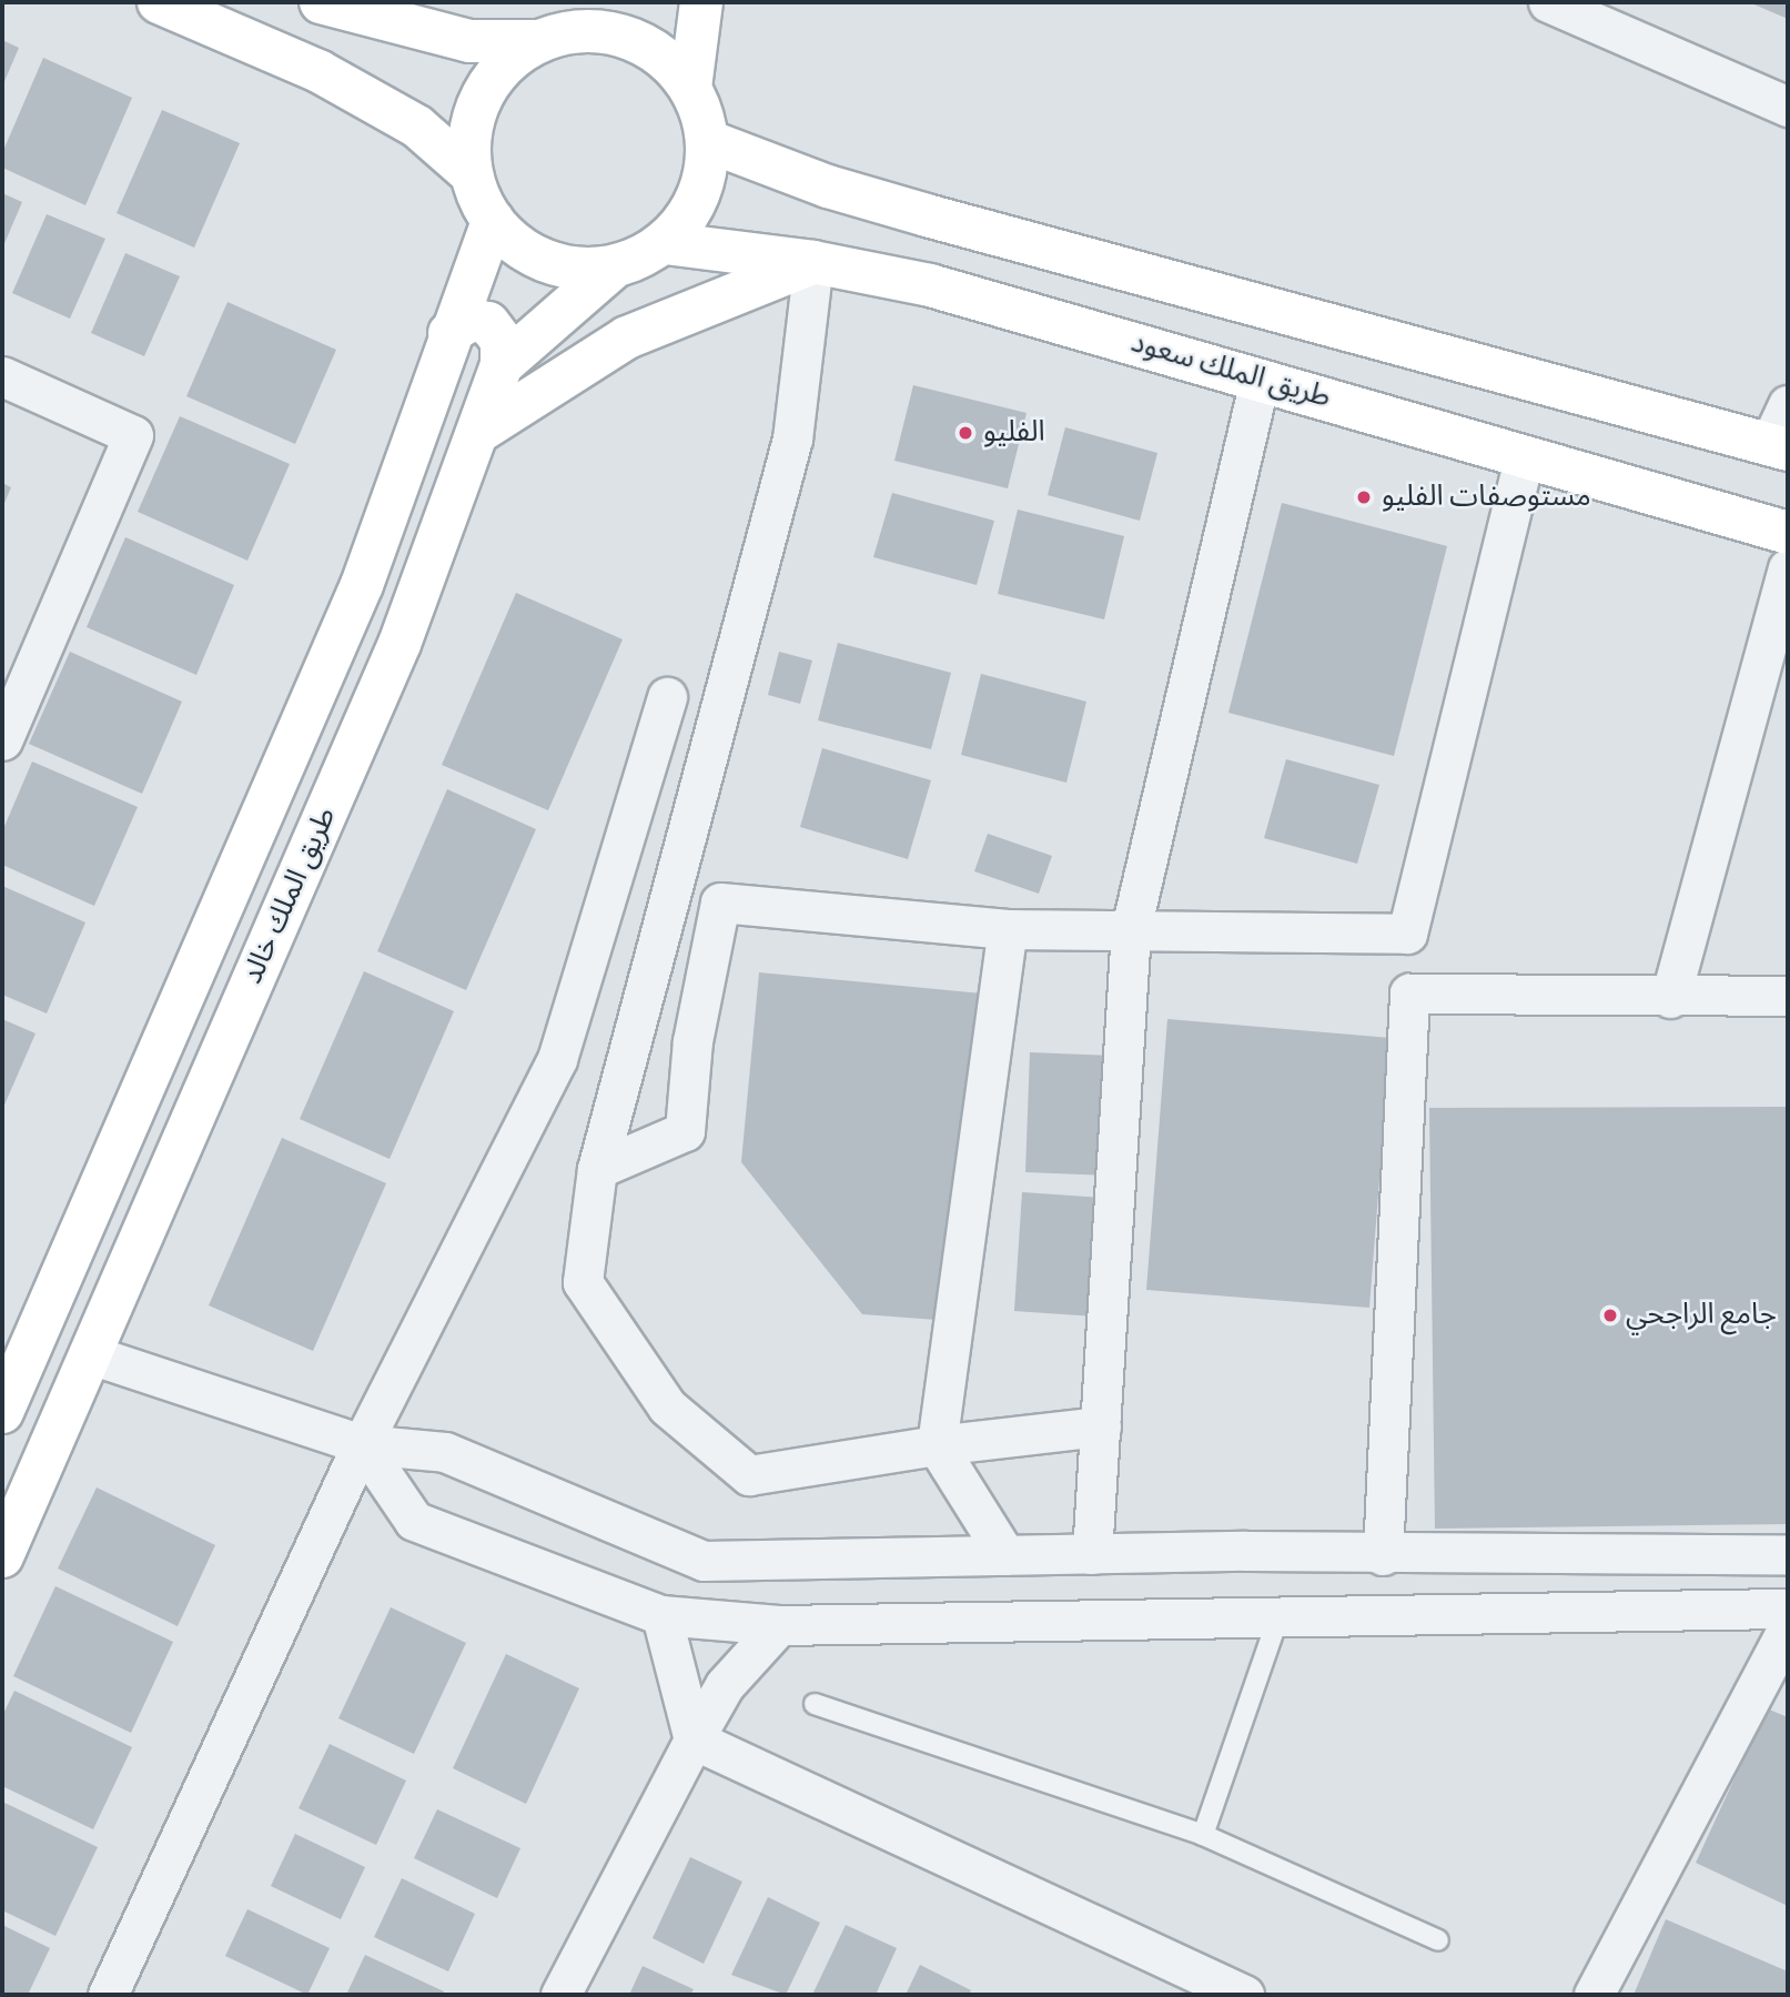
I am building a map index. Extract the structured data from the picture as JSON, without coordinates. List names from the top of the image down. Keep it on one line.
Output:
{"streets":{"main road":["طريق الملك سعود","طريق الملك خالد"]},"crossings":[["طريق الملك سعود","طريق الملك خالد"]],"places":["الفليو","مستوصفات الفليو","جامع الراجحي"]}
